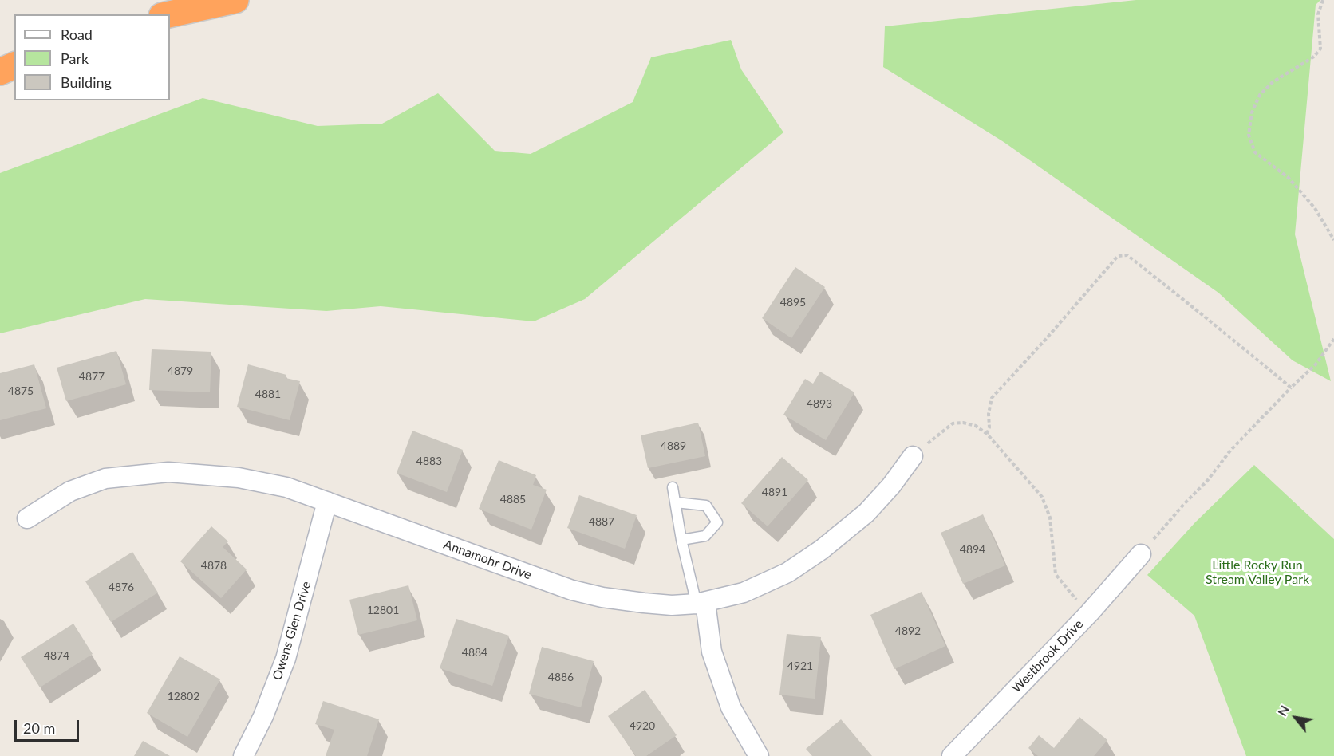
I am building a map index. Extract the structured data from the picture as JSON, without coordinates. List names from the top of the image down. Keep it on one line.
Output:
{"streets":{"street":["Annamohr Drive","Owens Glen Drive","Westbrook Drive"]},"crossings":[["Annamohr Drive","Owens Glen Drive"]],"parks":["Little Rocky Run Stream Valley Park"],"house_numbers":["4895","4879","4877","4875","4881","4893","4889","4883","4891","4885","4887","4894","4878","4876","12801","4892","4884","4874","4921","4886","12802","4920"],"legend":["Road","Park","Building"],"scale_bar":"20 m","north":"top left"}
